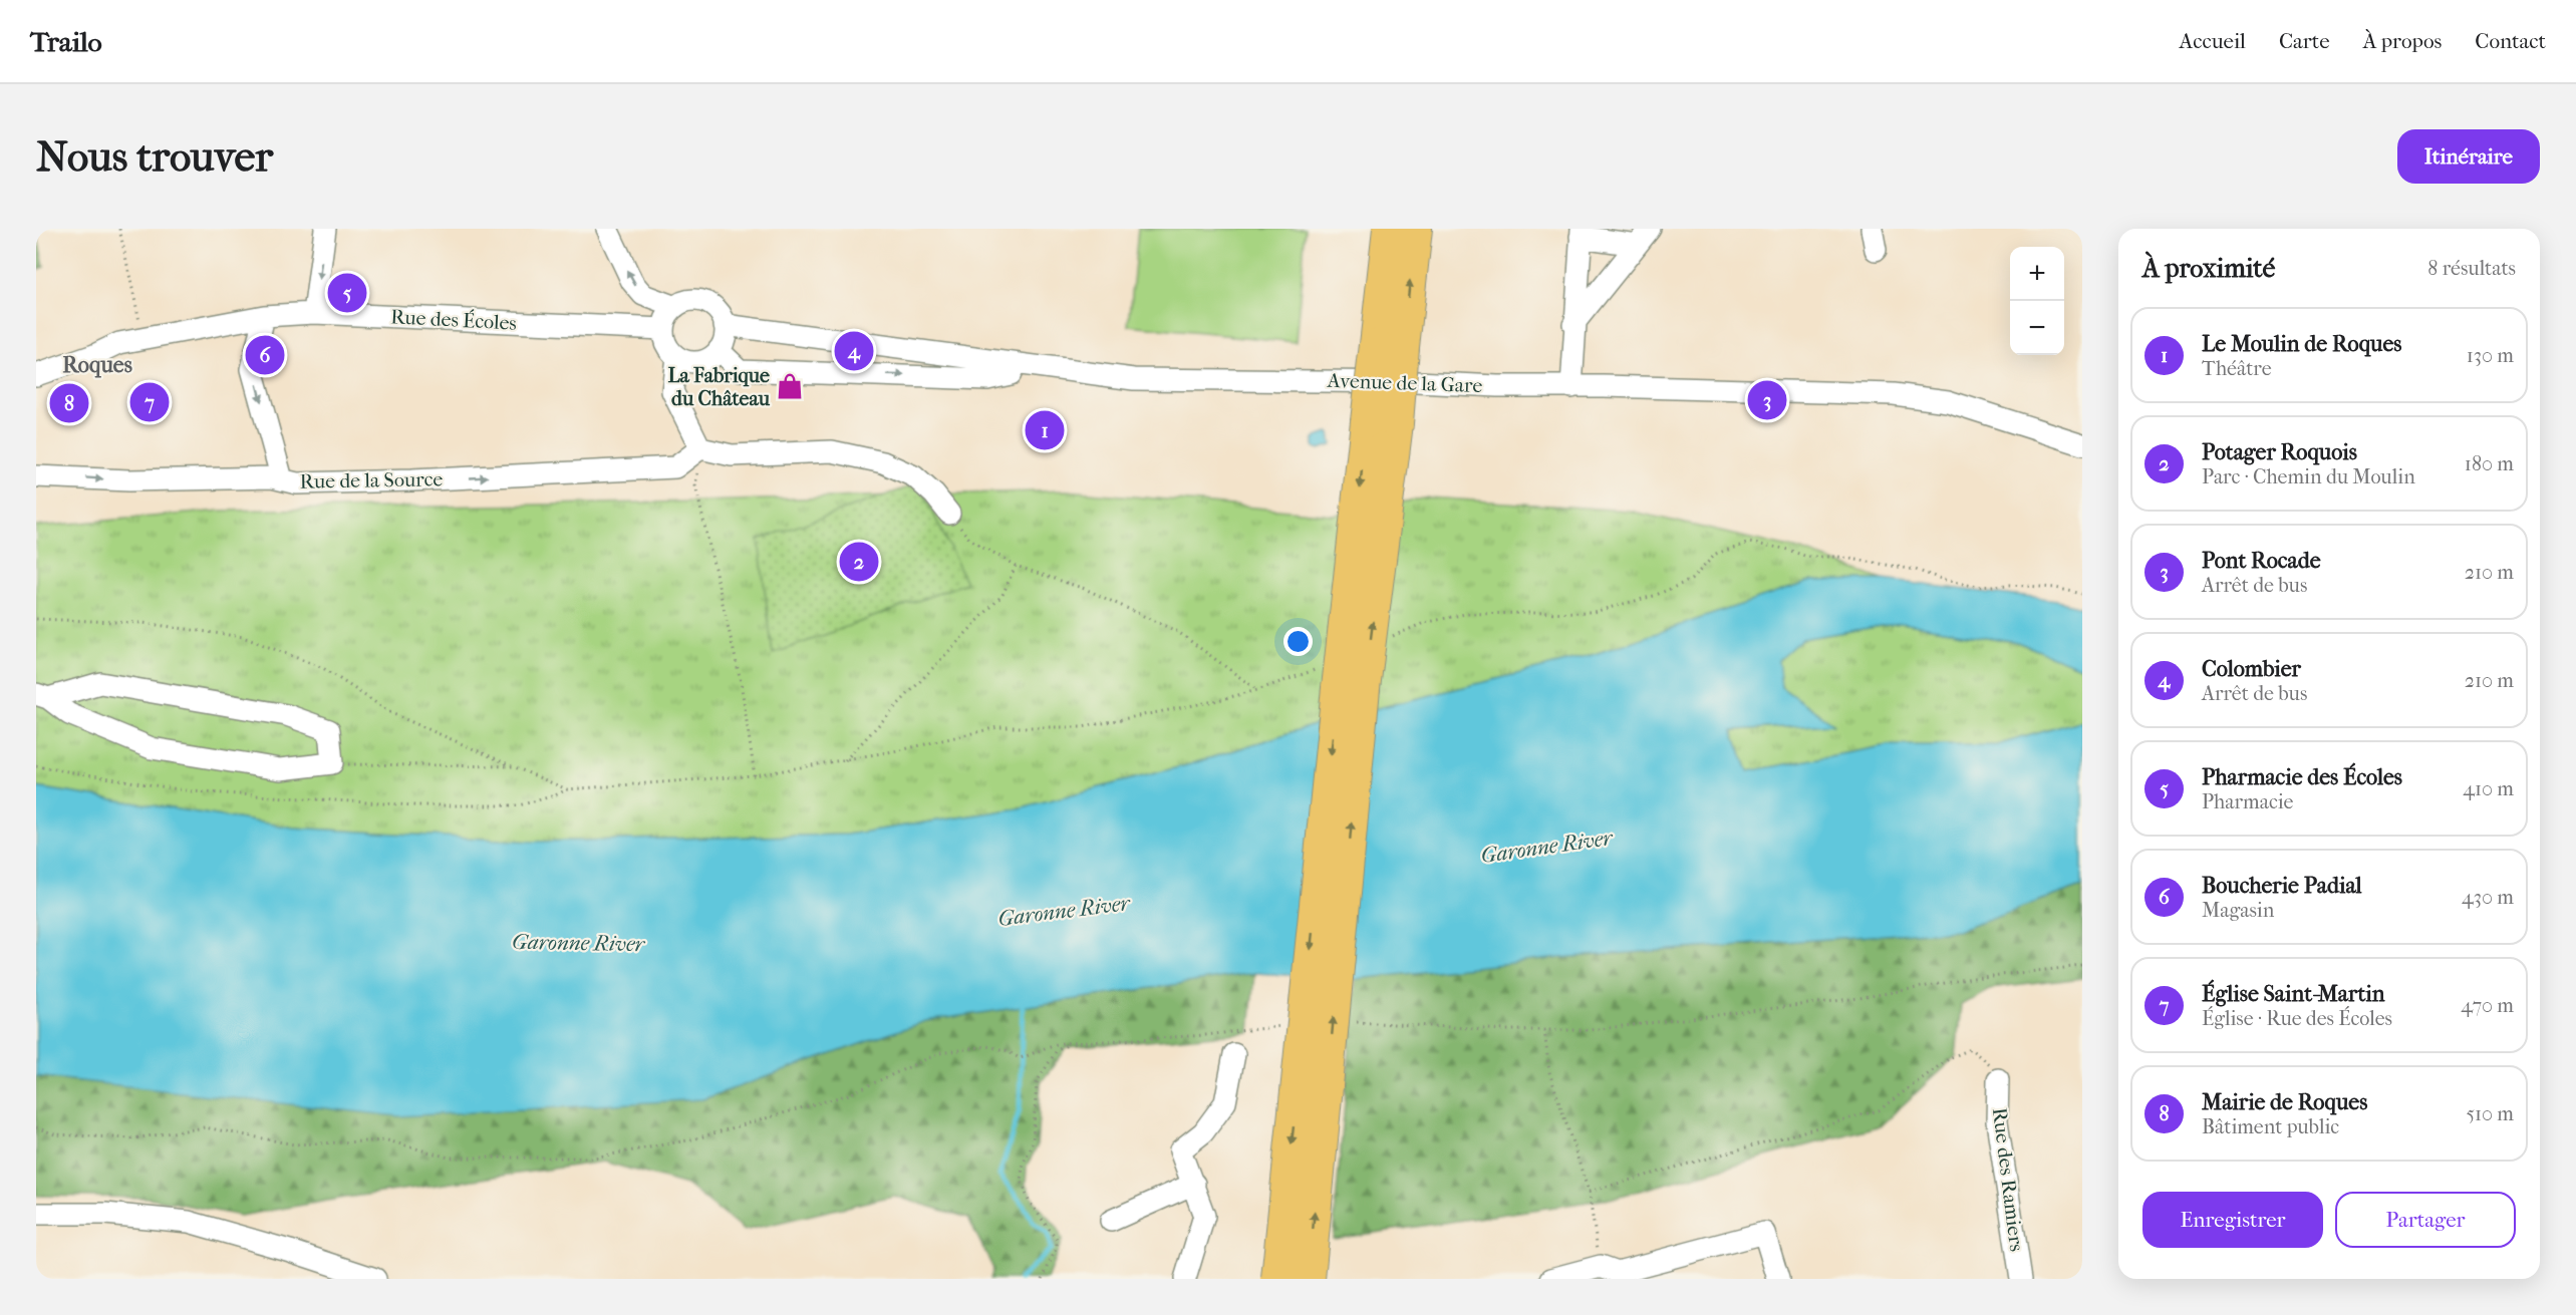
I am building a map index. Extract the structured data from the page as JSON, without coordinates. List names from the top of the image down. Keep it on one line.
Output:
{"streets":{"street":["Rue des Écoles","Avenue de la Gare","Rue de la Source","Rue des Ramiers"]},"crossings":[["Rue des Écoles","Avenue de la Gare"]],"one_way":["Rue de la Source"],"districts":["Roques"],"water":["Garonne River"],"places":{"shop":["La Fabrique du Château"]},"page":{"header":"Trailo","nav":["Accueil","Carte","À propos","Contact"],"buttons":["Itinéraire",["Enregistrer","Partager"]],"title":"Nous trouver","heading":["À proximité","8 résultats"],"map_buttons":["+","−"],"pins":["5","4","6","3","7","8","1","2"],"list":[{"mark":"1","name":"Le Moulin de Roques","note":"Théâtre","value":"130 m"},{"mark":"2","name":"Potager Roquois","note":"Parc · Chemin du Moulin","value":"180 m"},{"mark":"3","name":"Pont Rocade","note":"Arrêt de bus","value":"210 m"},{"mark":"4","name":"Colombier","note":"Arrêt de bus","value":"210 m"},{"mark":"5","name":"Pharmacie des Écoles","note":"Pharmacie","value":"410 m"},{"mark":"6","name":"Boucherie Padial","note":"Magasin","value":"430 m"},{"mark":"7","name":"Église Saint-Martin","note":"Église · Rue des Écoles","value":"470 m"},{"mark":"8","name":"Mairie de Roques","note":"Bâtiment public","value":"510 m"}]}}
